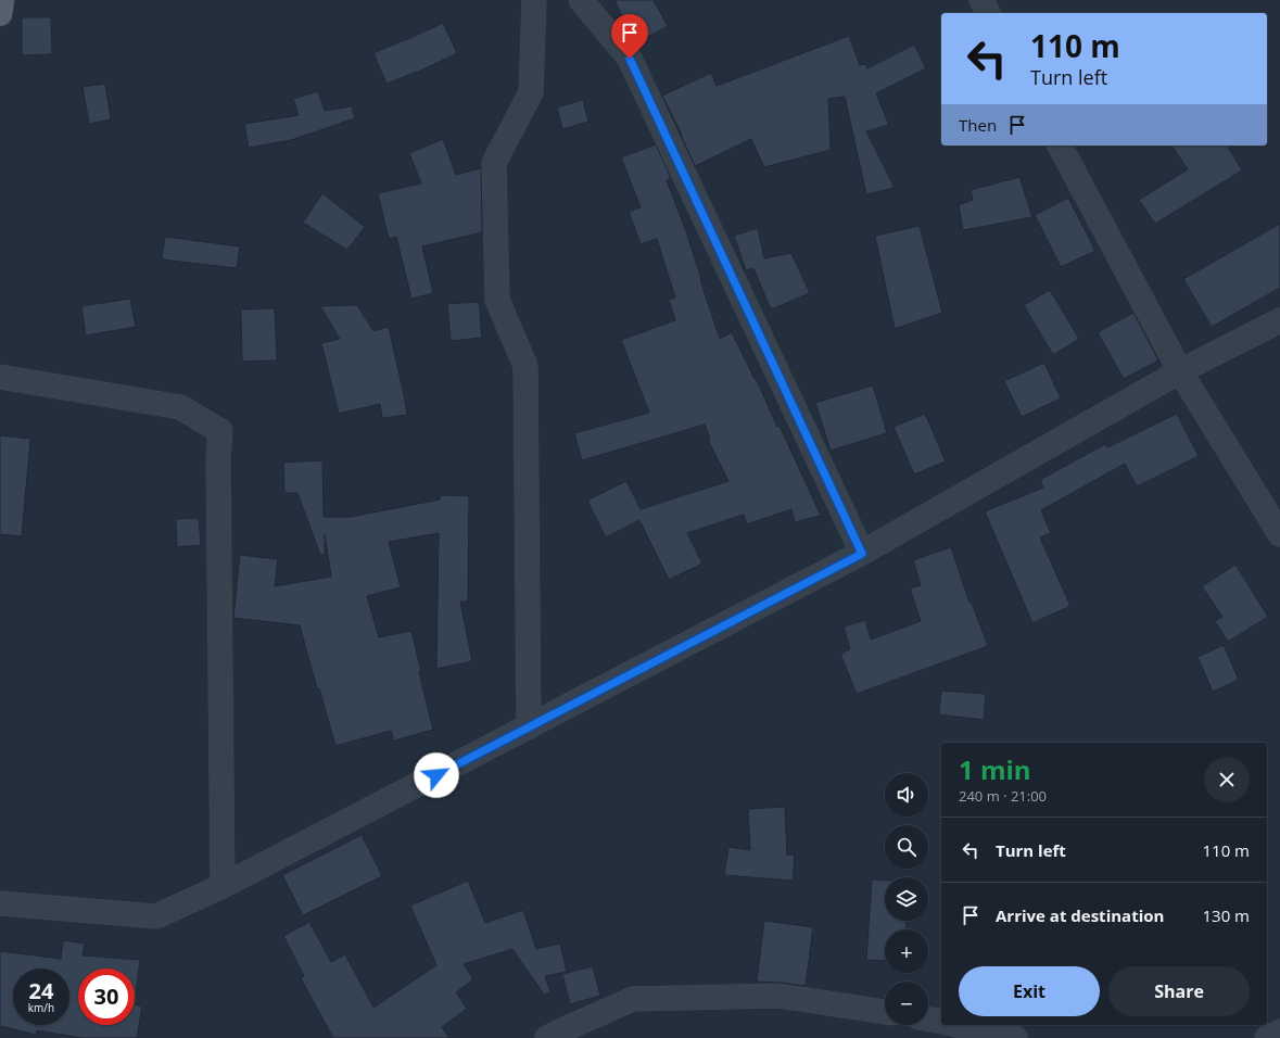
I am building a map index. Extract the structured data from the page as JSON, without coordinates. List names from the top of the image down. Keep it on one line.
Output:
{"page":{"turn":["110 m","Turn left"],"then":"Then","heading":["1 min","240 m · 21:00"],"map_buttons":["+","−"],"list":[{"name":"Turn left","value":"110 m"},{"name":"Arrive at destination","value":"130 m"}],"buttons":["Exit","Share"],"speed":"24 km/h","limit":"30"}}
